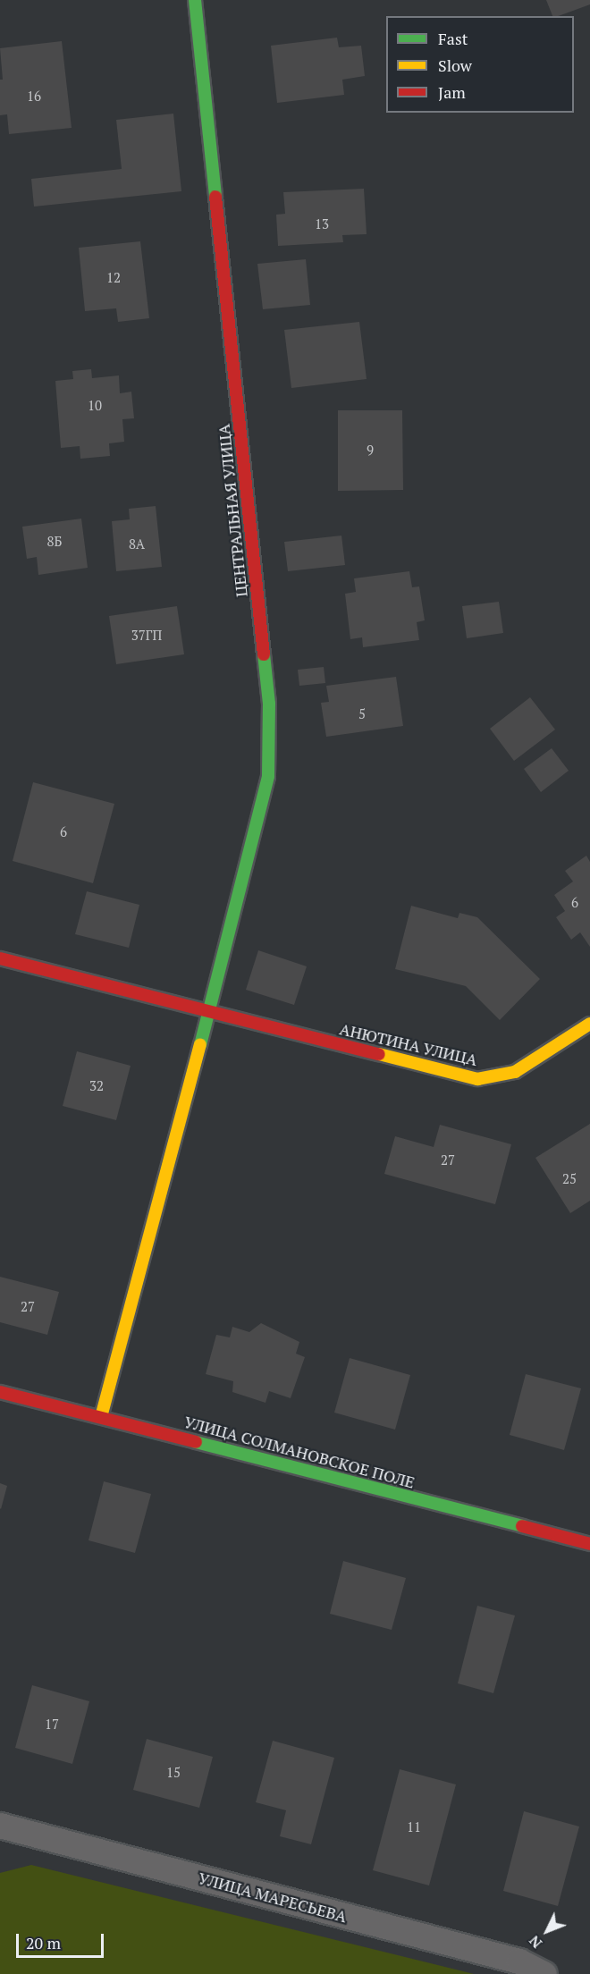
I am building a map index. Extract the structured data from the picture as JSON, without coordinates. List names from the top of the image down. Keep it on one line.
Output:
{"streets":{"street":["ЦЕНТРАЛЬНАЯ УЛИЦА","АНЮТИНА УЛИЦА","УЛИЦА СОЛМАНОВСКОЕ ПОЛЕ","УЛИЦА МАРЕСЬЕВА"]},"crossings":[["ЦЕНТРАЛЬНАЯ УЛИЦА","АНЮТИНА УЛИЦА"],["ЦЕНТРАЛЬНАЯ УЛИЦА","УЛИЦА СОЛМАНОВСКОЕ ПОЛЕ"]],"house_numbers":["16","13","12","10","9","8Б","8А","37ГП","5","6","6","32","27","25","27","17","15","11"],"legend":["Fast","Slow","Jam"],"scale_bar":"20 m","north":"bottom left"}
